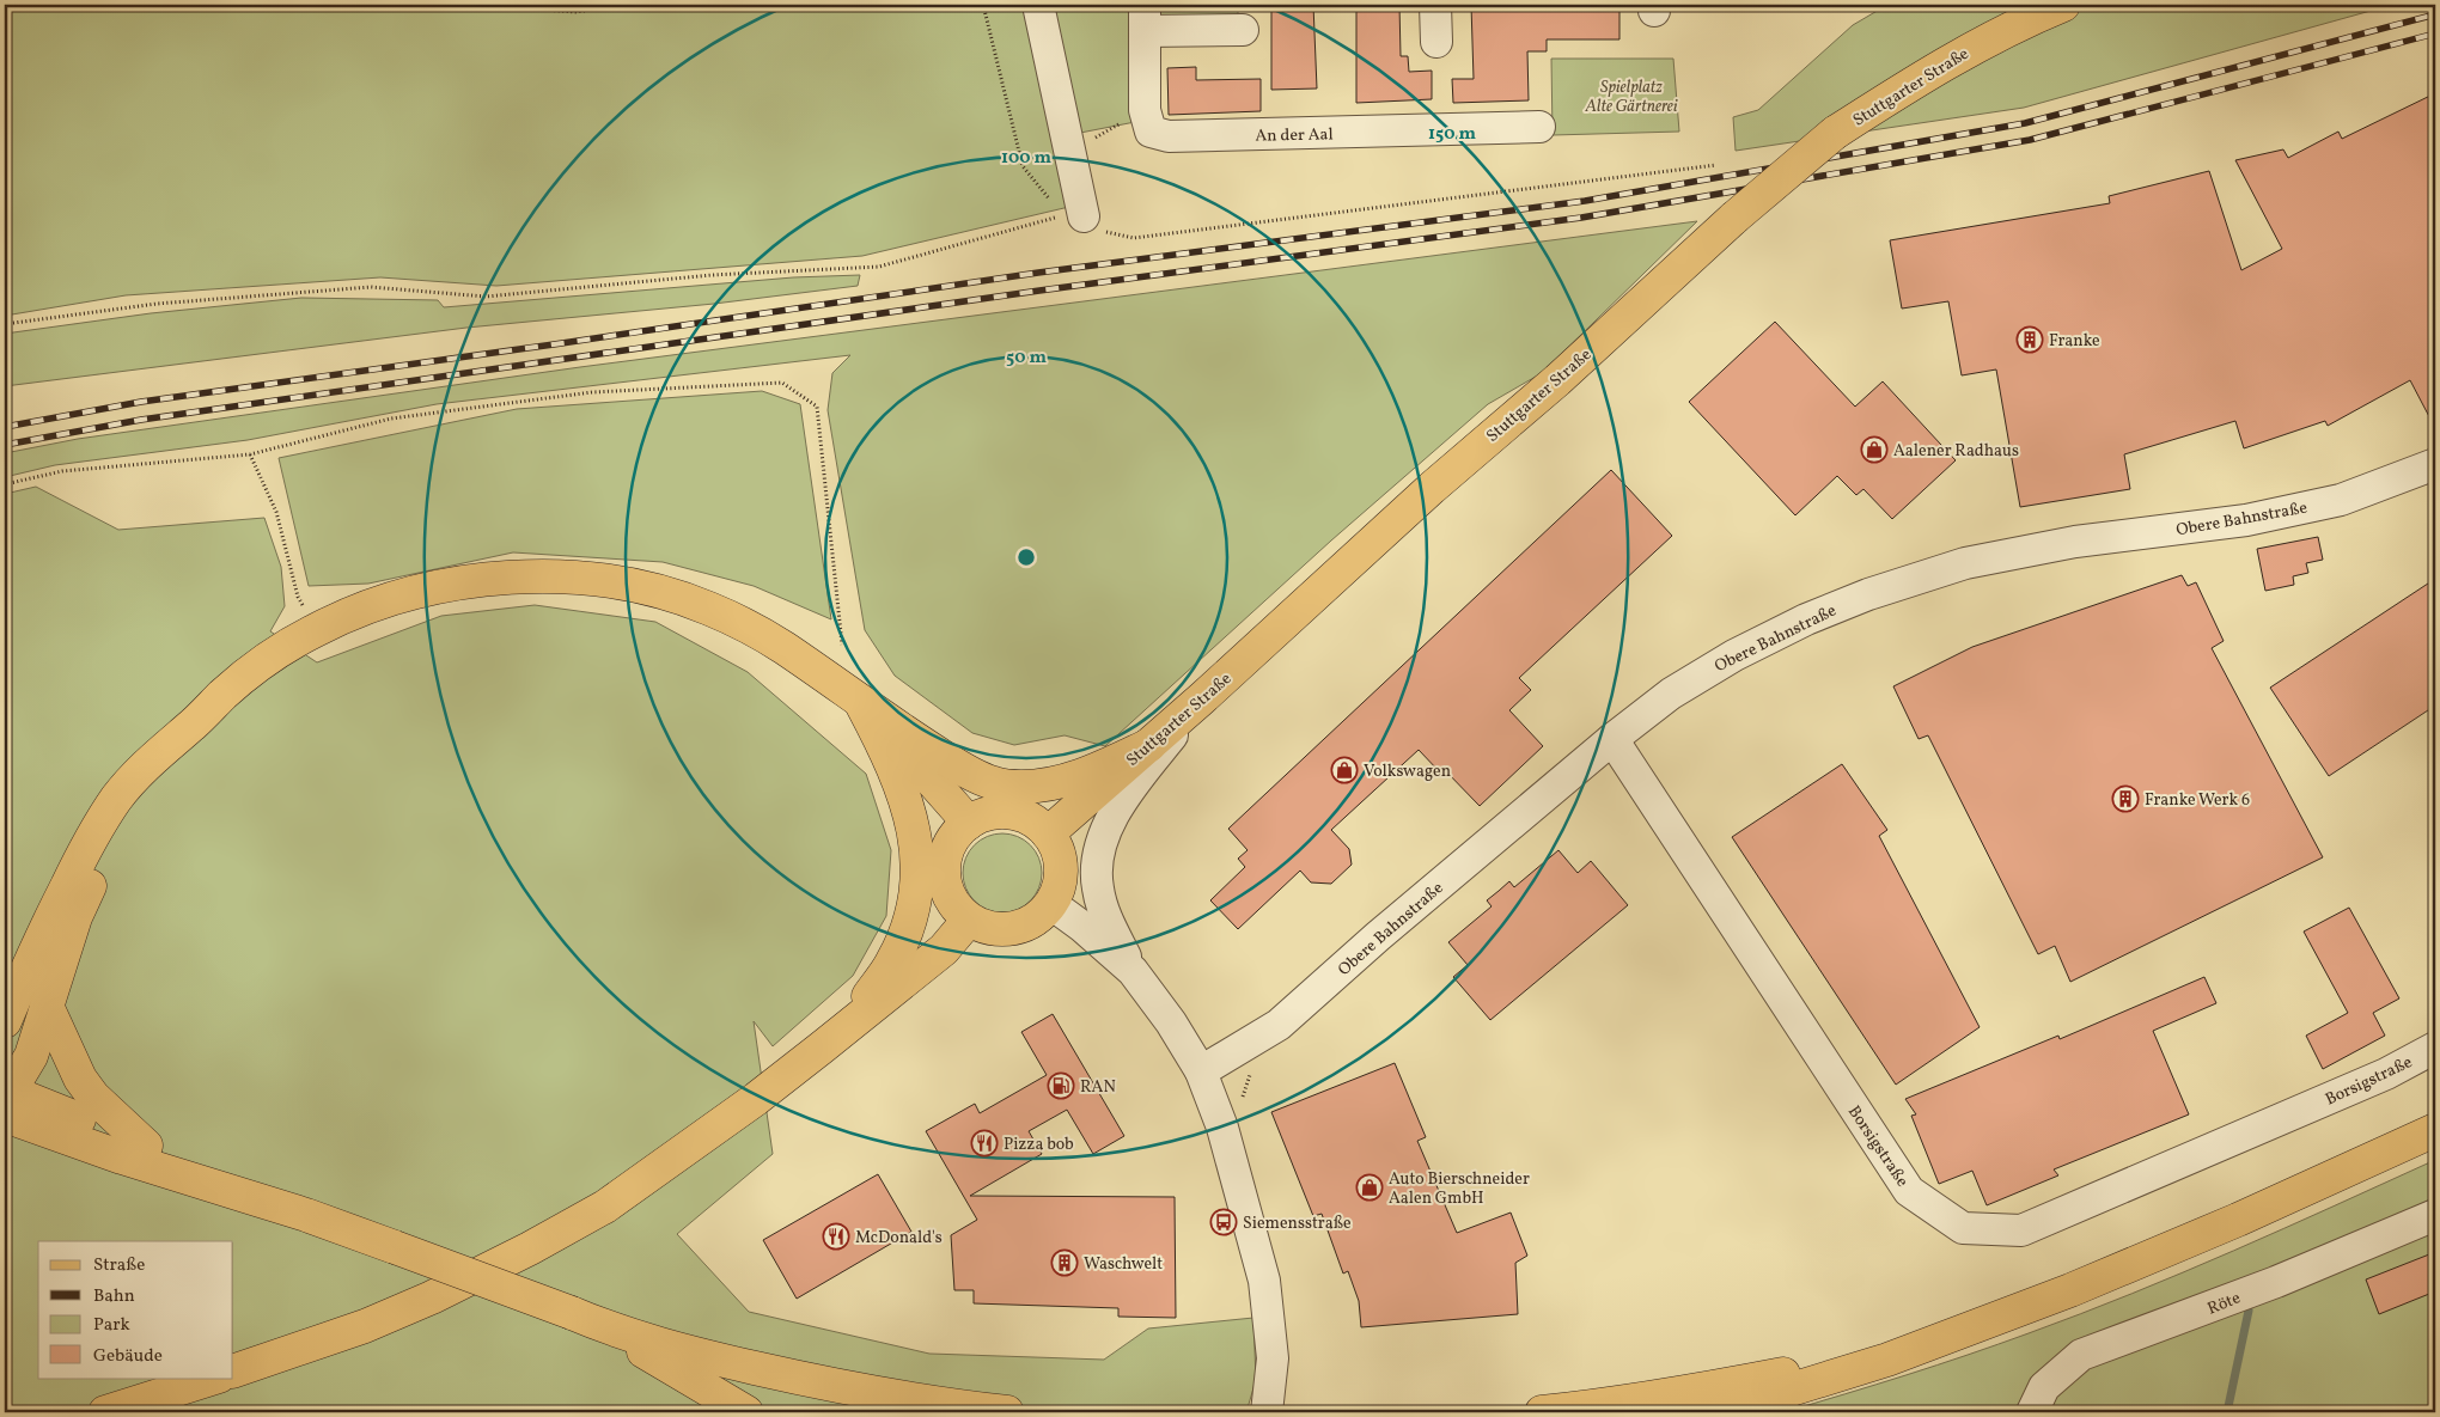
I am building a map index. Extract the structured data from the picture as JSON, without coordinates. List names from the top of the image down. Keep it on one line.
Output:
{"streets":{"main road":["Stuttgarter Straße"],"street":["An der Aal","Obere Bahnstraße","Borsigstraße","Röte"]},"crossings":[["Obere Bahnstraße","Borsigstraße"]],"parks":["Spielplatz Alte Gärtnerei"],"places":{"building":["Franke","Franke Werk 6","Waschwelt"],"shop":["Aalener Radhaus","Volkswagen","Auto Bierschneider Aalen GmbH"],"fuel station":["RAN"],"restaurant":["Pizza bob","McDonald's"],"bus stop":["Siemensstraße"]},"legend":["Straße","Bahn","Park","Gebäude"],"rings":["150 m","100 m","50 m"]}
